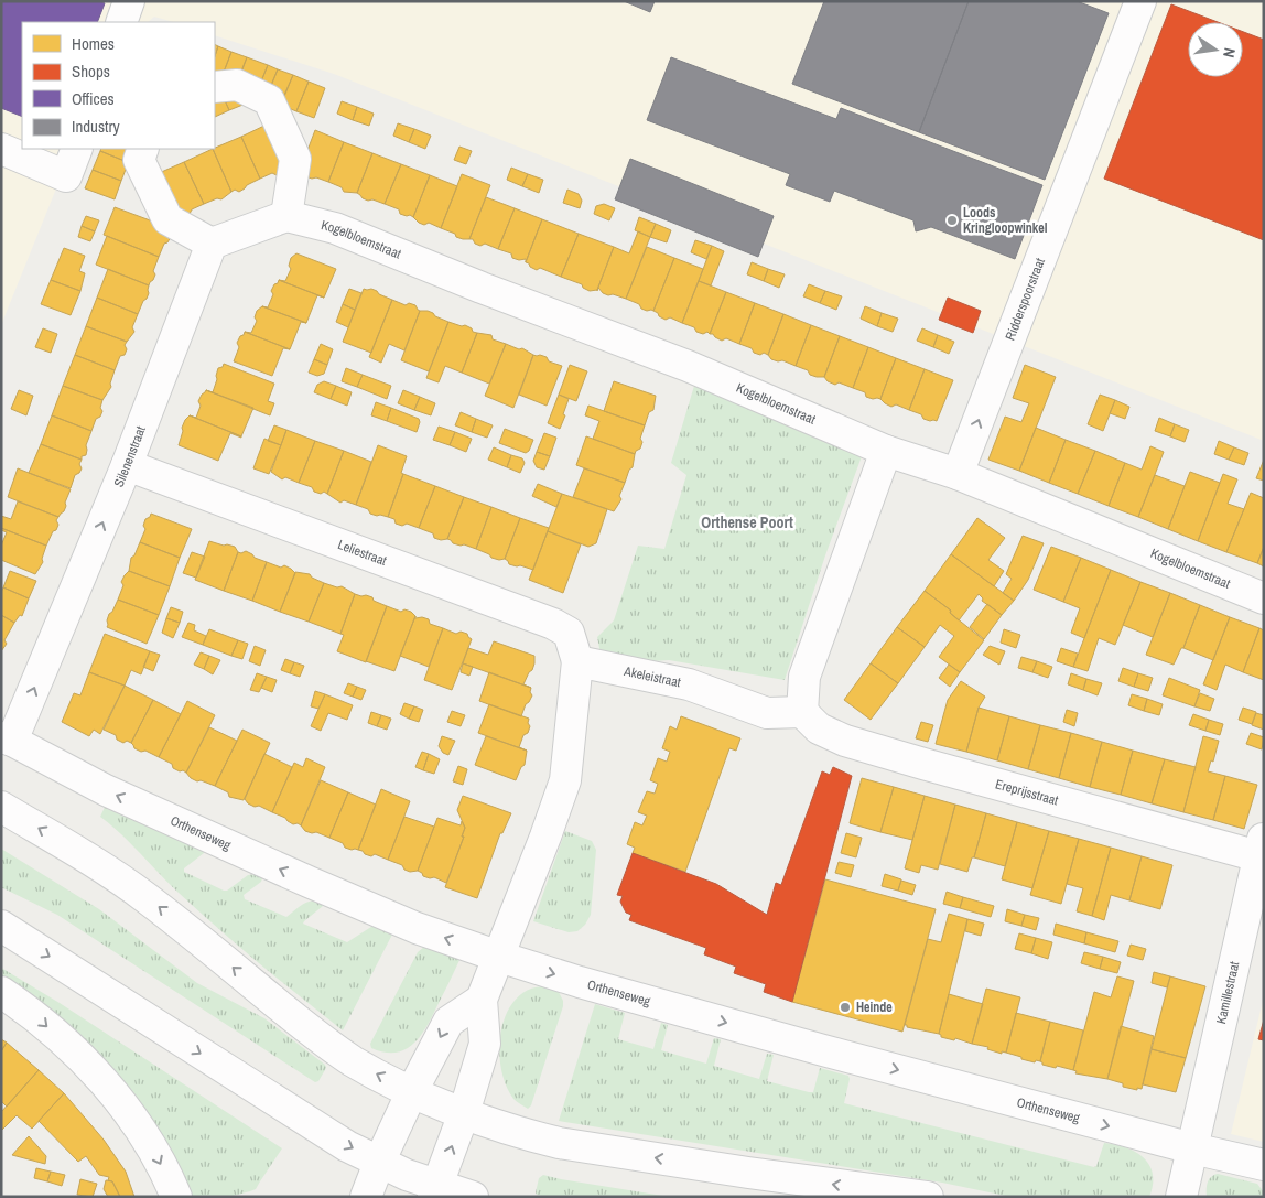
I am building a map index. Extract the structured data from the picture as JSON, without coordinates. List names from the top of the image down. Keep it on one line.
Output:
{"streets":{"street":["Kogelbloemstraat","Ridderspoorstraat","Silenenstraat","Leliestraat","Akeleistraat","Ereprijsstraat","Orthenseweg","Kamillestraat"]},"crossings":[["Kogelbloemstraat","Ridderspoorstraat"],["Silenenstraat","Leliestraat"],["Silenenstraat","Orthenseweg"],["Leliestraat","Akeleistraat"],["Akeleistraat","Ereprijsstraat"],["Ereprijsstraat","Kamillestraat"],["Orthenseweg","Kamillestraat"]],"one_way":["Ridderspoorstraat","Silenenstraat"],"districts":["Orthense Poort"],"places":["Loods Kringloopwinkel","Heinde"],"legend":["Homes","Shops","Offices","Industry"],"north":"right"}
